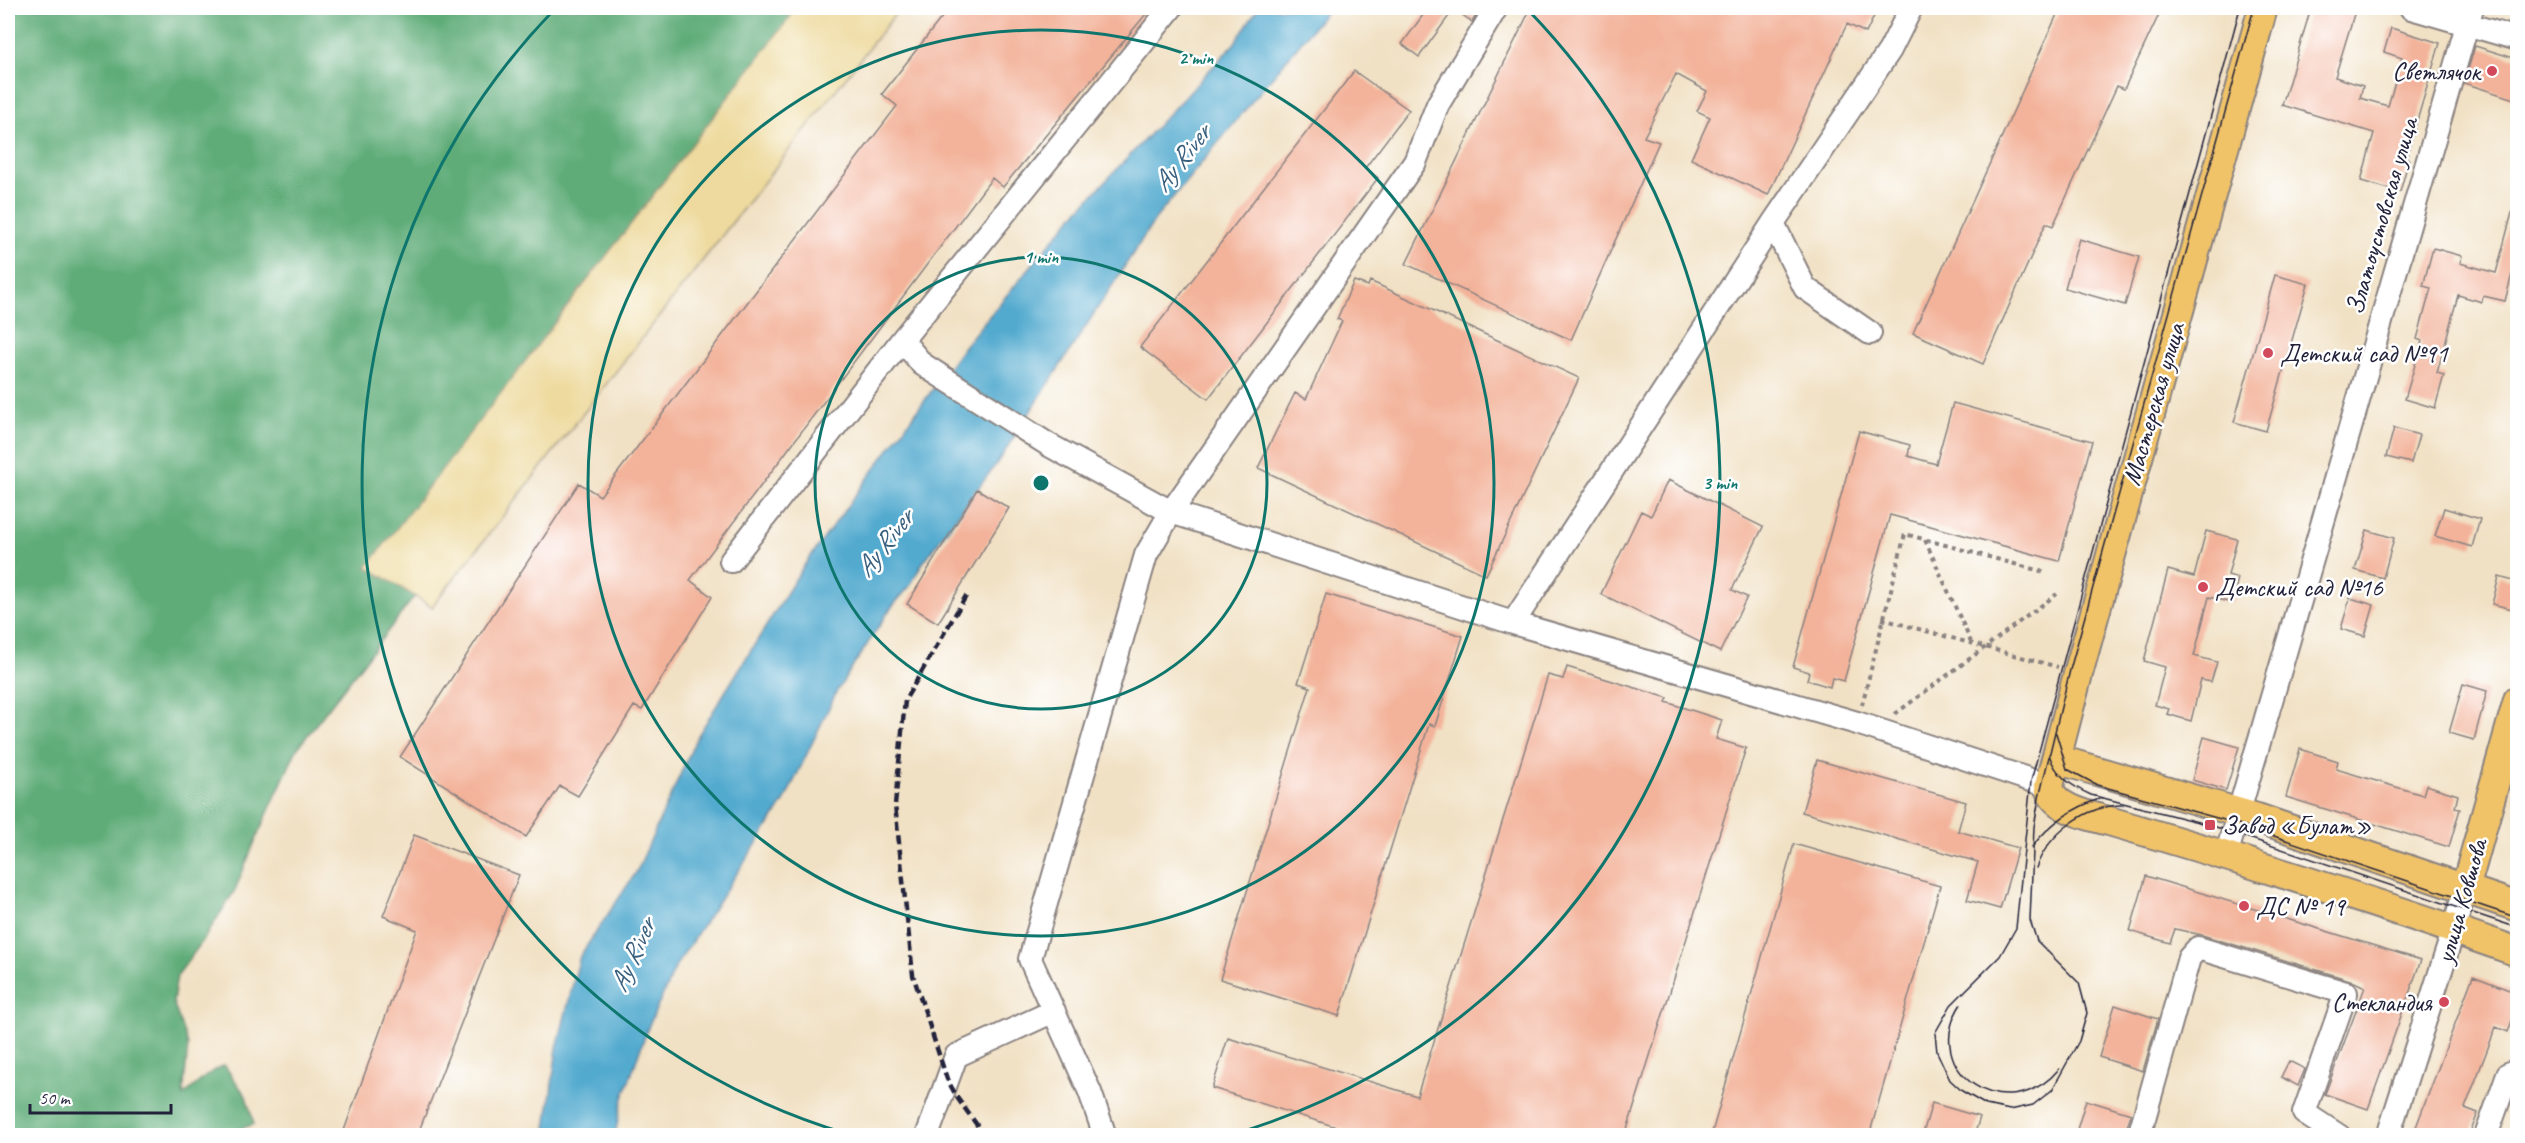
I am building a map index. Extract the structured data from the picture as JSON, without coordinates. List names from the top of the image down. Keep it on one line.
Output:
{"streets":{"main road":["Мастерская улица","улица Ковшова"],"street":["Златоустовская улица"]},"water":["Ay River"],"places":{"other":["Светлячок","Детский сад №91","Детский сад №16","ДС № 19","Стекландия"],"transit":["Завод «Булат»"]},"scale_bar":"50 m","rings":["2 min","1 min","3 min"]}
